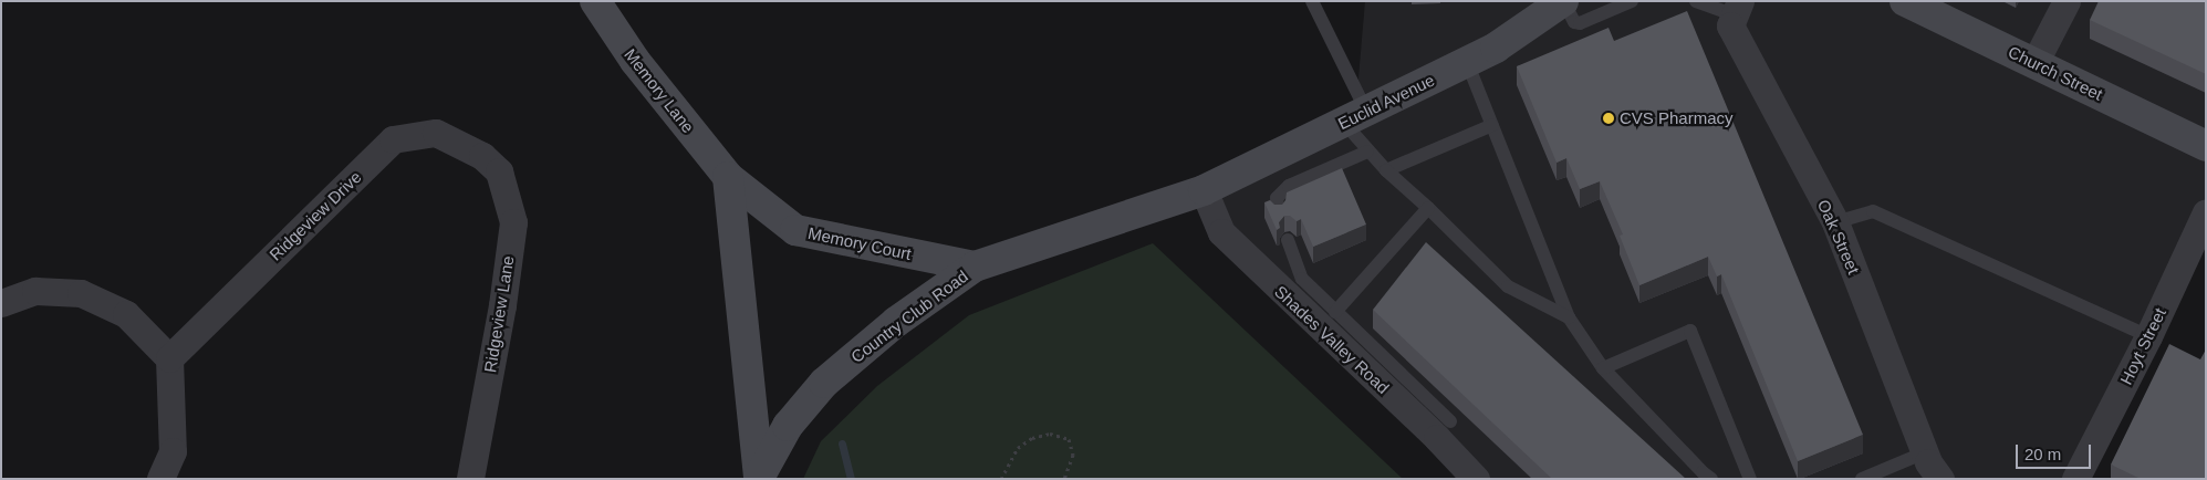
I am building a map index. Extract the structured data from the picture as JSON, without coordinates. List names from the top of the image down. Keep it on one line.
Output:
{"streets":{"street":["Church Street","Memory Lane","Euclid Avenue","Ridgeview Drive","Oak Street","Memory Court","Ridgeview Lane","Country Club Road","Shades Valley Road","Hoyt Street"]},"crossings":[["Memory Lane","Memory Court"],["Memory Lane","Country Club Road"],["Euclid Avenue","Country Club Road"],["Euclid Avenue","Shades Valley Road"],["Ridgeview Drive","Ridgeview Lane"],["Memory Court","Country Club Road"],["Country Club Road","Shades Valley Road"]],"places":["CVS Pharmacy"],"scale_bar":"20 m"}
